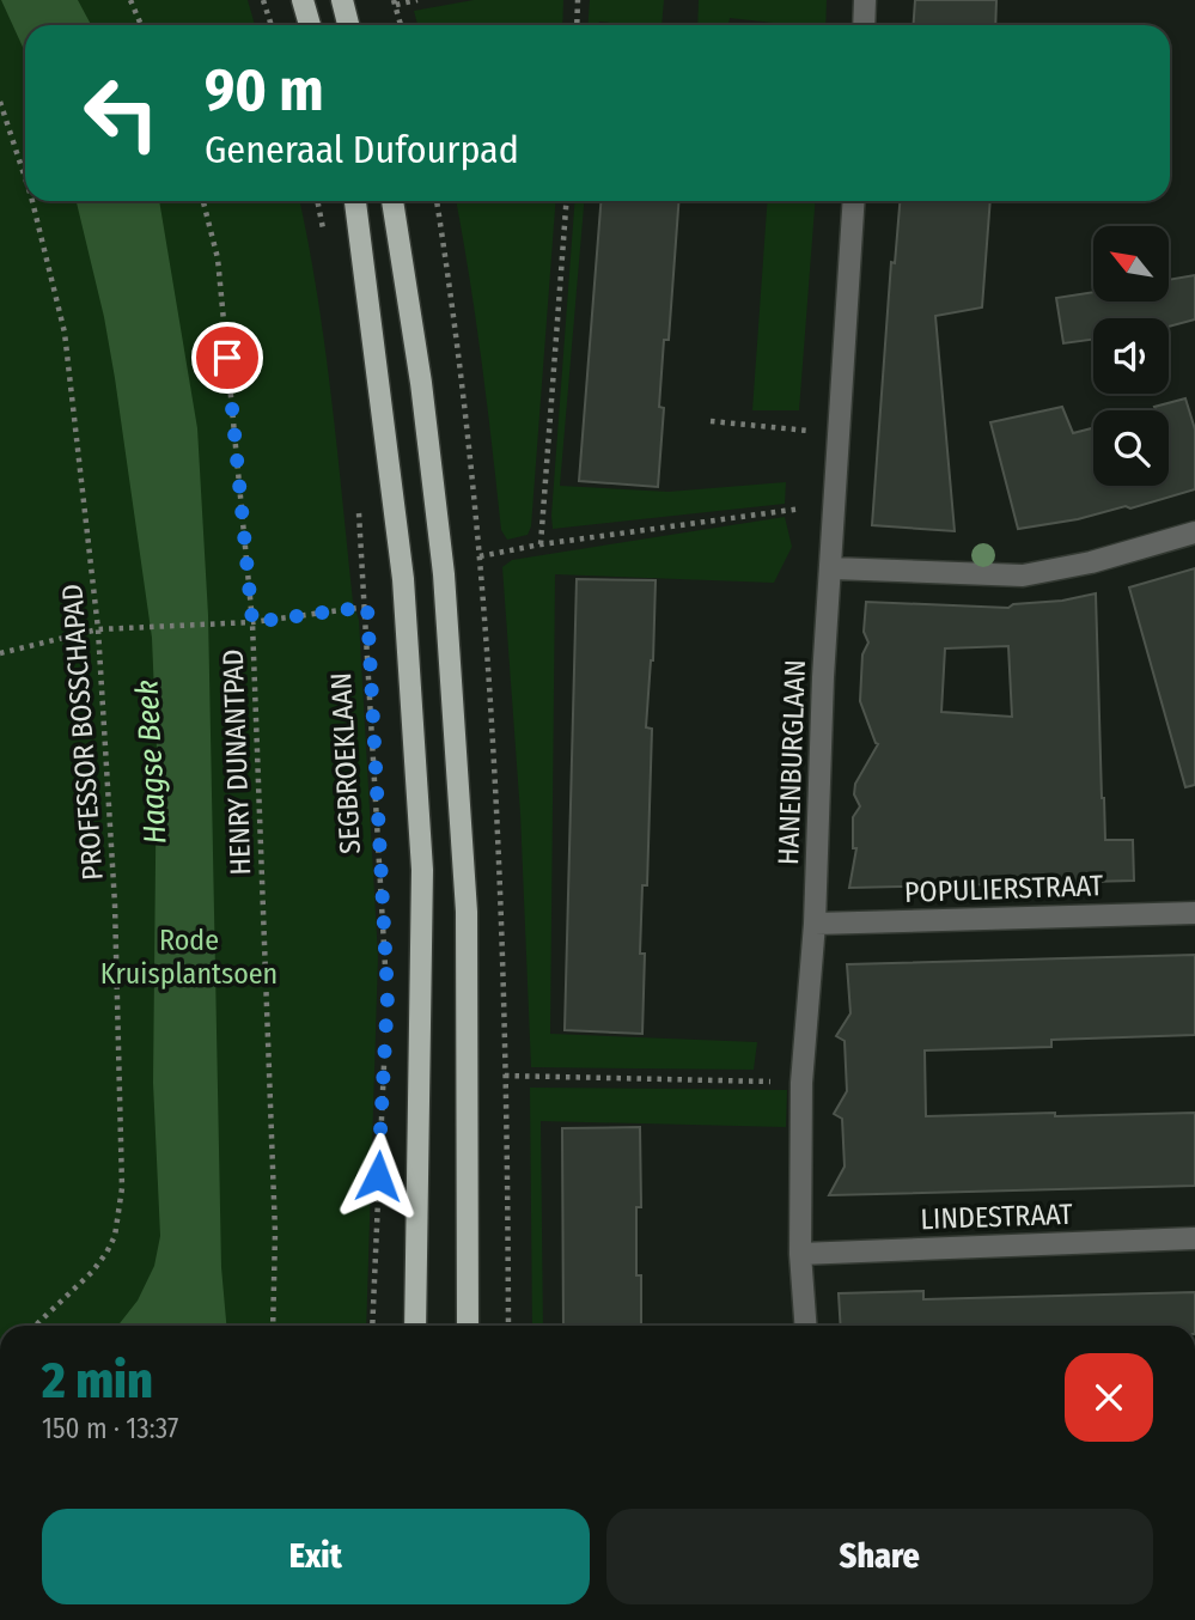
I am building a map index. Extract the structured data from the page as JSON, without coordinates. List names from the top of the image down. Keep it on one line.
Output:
{"streets":{"street":["HANENBURGLAAN","POPULIERSTRAAT","LINDESTRAAT"],"path":["PROFESSOR BOSSCHAPAD","HENRY DUNANTPAD","SEGBROEKLAAN"]},"crossings":[["HANENBURGLAAN","POPULIERSTRAAT"],["HANENBURGLAAN","LINDESTRAAT"]],"water":["Haagse Beek"],"parks":["Rode Kruisplantsoen"],"north":"top left","page":{"turn":["90 m","Generaal Dufourpad"],"heading":["2 min","150 m · 13:37"],"buttons":["Exit","Share"]}}
